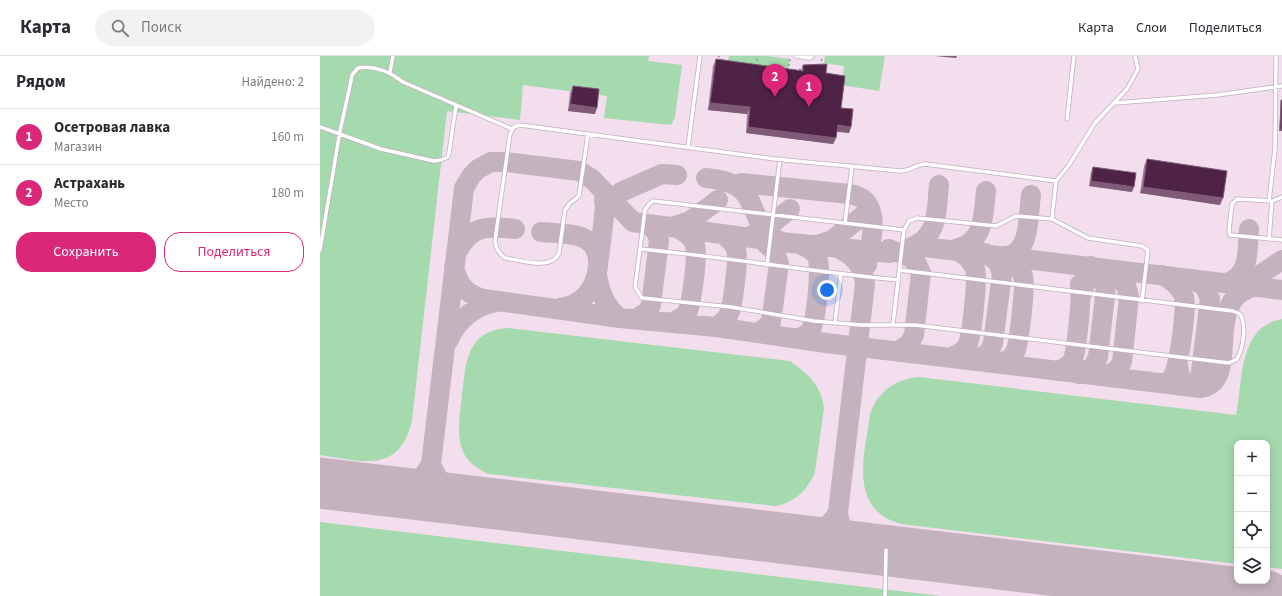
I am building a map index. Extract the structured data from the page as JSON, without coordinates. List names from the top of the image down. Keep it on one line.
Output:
{"page":{"header":"Карта","search":"Поиск","nav":["Карта","Слои","Поделиться"],"heading":["Рядом","Найдено: 2"],"pins":["2","1"],"list":[{"mark":"1","name":"Осетровая лавка","note":"Магазин","value":"160 m"},{"mark":"2","name":"Астрахань","note":"Место","value":"180 m"}],"buttons":["Сохранить","Поделиться"],"map_buttons":["+","−"]}}
